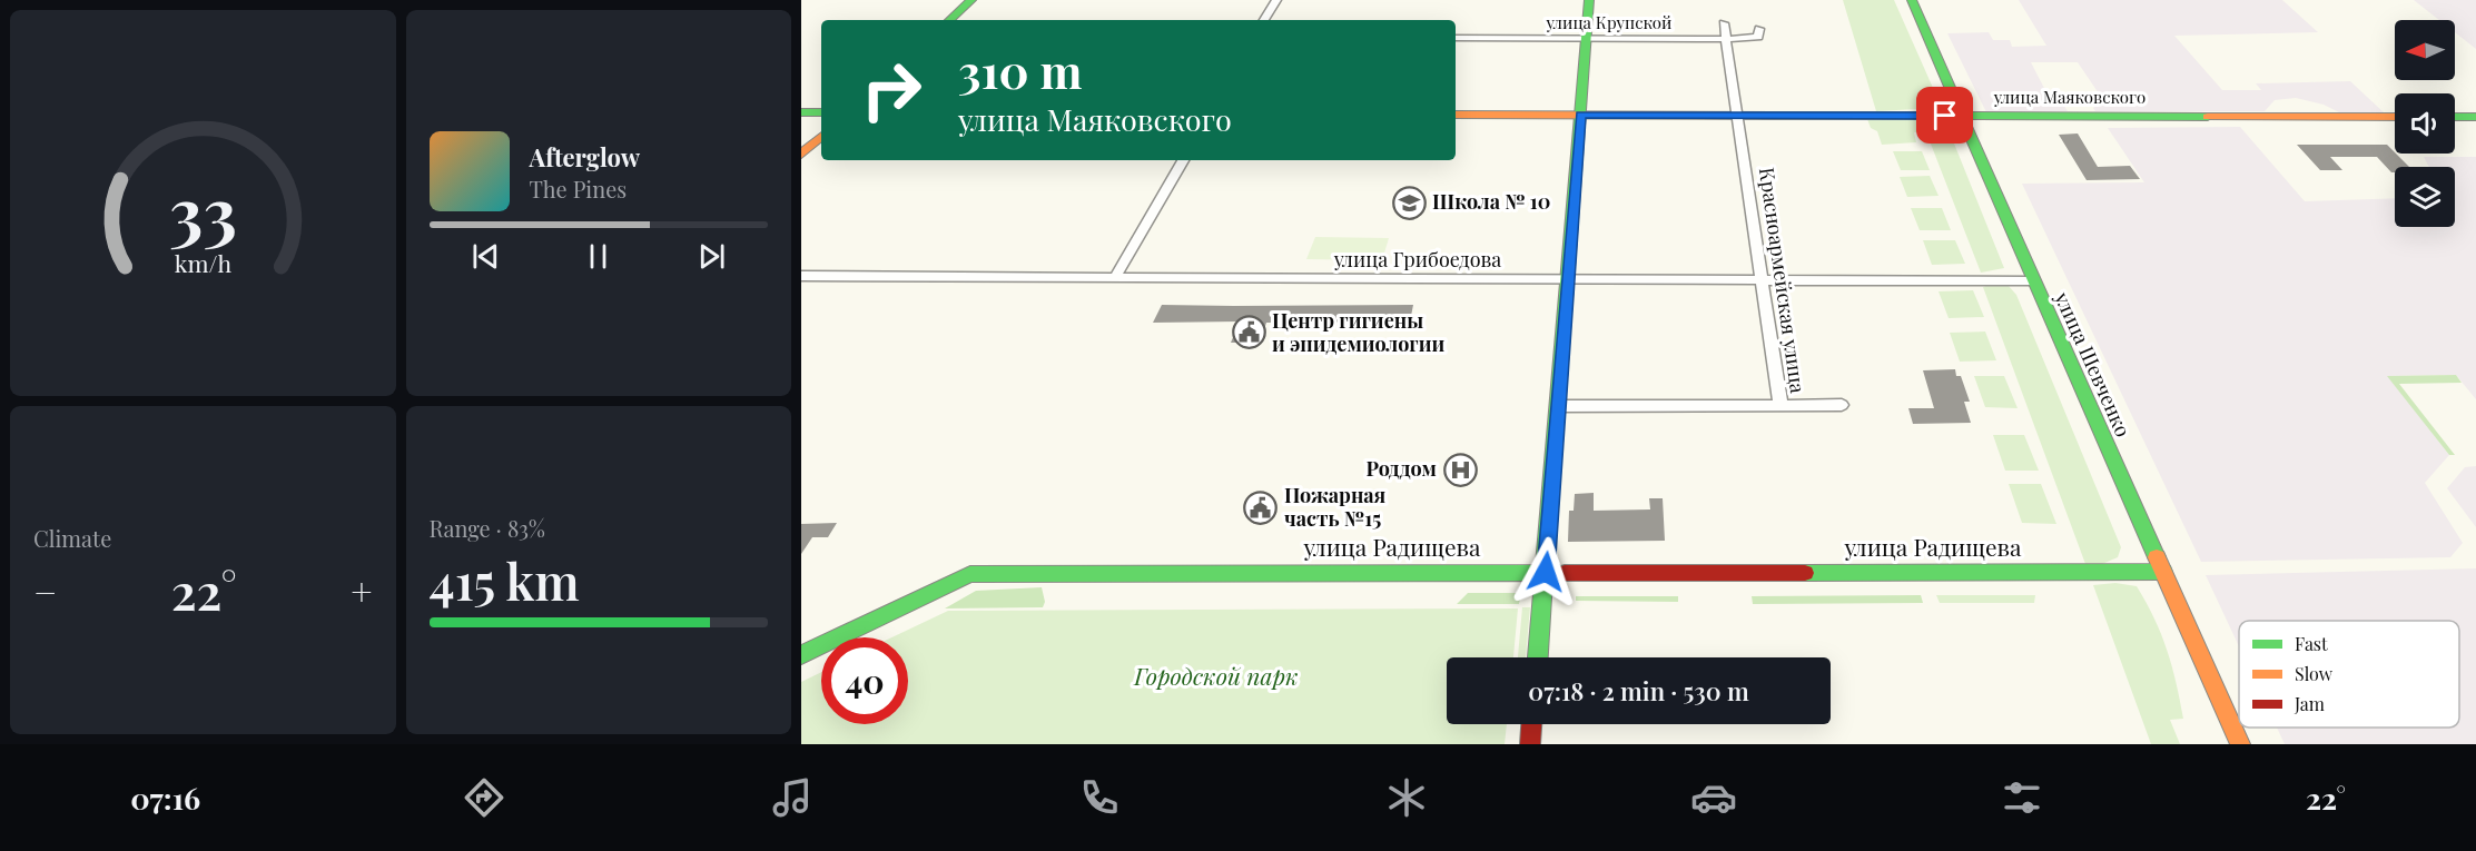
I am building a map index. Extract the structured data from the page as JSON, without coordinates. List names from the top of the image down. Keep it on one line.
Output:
{"streets":{"street":["улица Крупской","улица Маяковского","улица Грибоедова","Красноармейская улица","улица Шевченко","улица Радищева"]},"crossings":[["улица Крупской","Красноармейская улица"],["улица Маяковского","Красноармейская улица"],["улица Маяковского","улица Шевченко"],["улица Грибоедова","Красноармейская улица"],["улица Грибоедова","улица Шевченко"],["улица Шевченко","улица Радищева"]],"parks":["Городской парк"],"places":{"school or university":["Школа № 10"],"public building":["Центр гигиены и эпидемиологии","Пожарная часть №15"],"hospital":["Роддом"]},"legend":["Fast","Slow","Jam"],"north":"left","page":{"turn":["310 m","улица Маяковского"],"song":["Afterglow","The Pines"],"tile":["Climate",["Range · 83%","415 km"]],"heat":["−","22°","+"],"limit":"40","trip":"07:18 · 2 min · 530 m","tabs":["07:16","22°"],"gauge":["33","km/h"]}}
